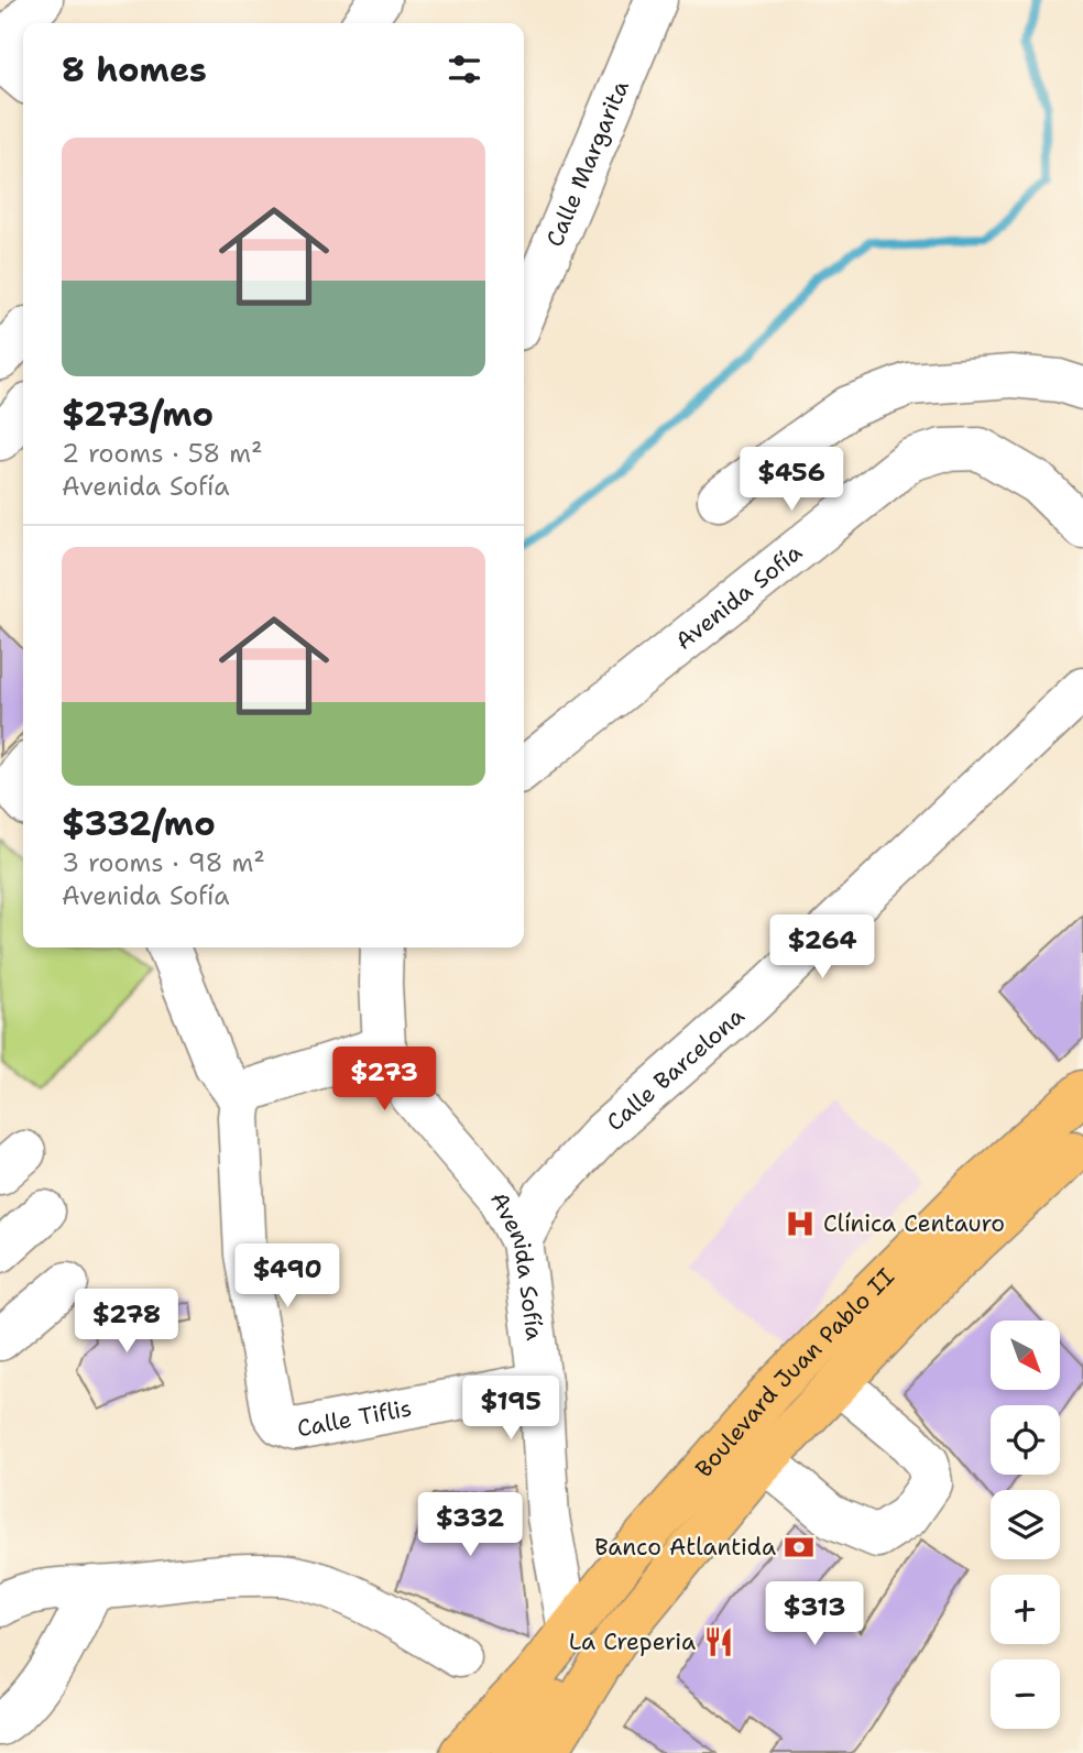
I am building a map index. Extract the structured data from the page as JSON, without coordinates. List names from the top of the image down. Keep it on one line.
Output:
{"streets":{"main road":["Boulevard Juan Pablo II"],"street":["Calle Margarita","Avenida Sofía","Calle Barcelona","Calle Tiflis"]},"crossings":[["Avenida Sofía","Calle Barcelona"],["Avenida Sofía","Boulevard Juan Pablo II"],["Avenida Sofía","Calle Tiflis"]],"places":{"hospital":["Clínica Centauro"],"bank":["Banco Atlantida"],"restaurant":["La Creperia"]},"north":"bottom right","page":{"heading":"8 homes","list":[{"name":"$273/mo","note":"2 rooms · 58 m² · Avenida Sofía"},{"name":"$332/mo","note":"3 rooms · 98 m² · Avenida Sofía"}],"price":["$456","$264","$273","$490","$278","$195","$332","$313"],"map_buttons":["+","−"]}}
